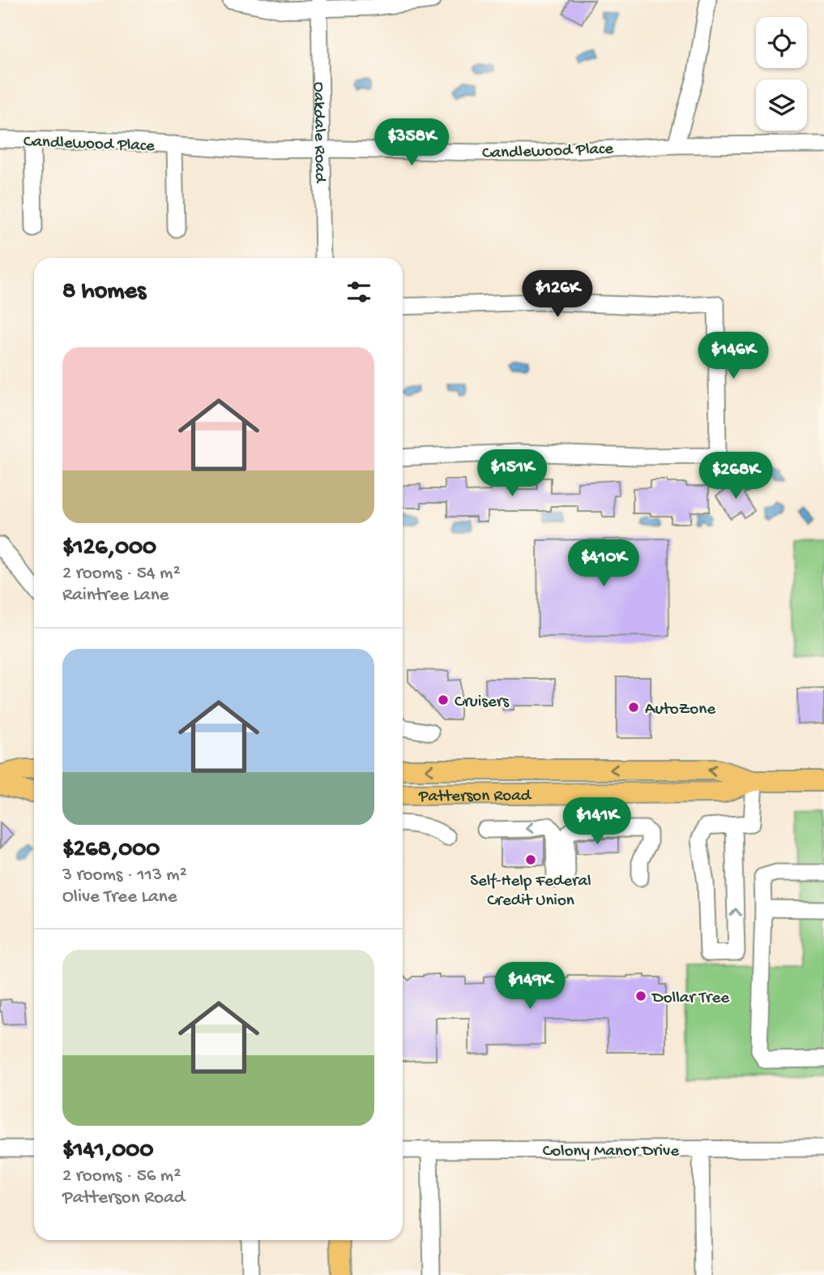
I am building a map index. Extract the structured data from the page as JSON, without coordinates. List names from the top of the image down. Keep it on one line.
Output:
{"streets":{"main road":["Patterson Road"],"street":["Oakdale Road","Candlewood Place","Colony Manor Drive"]},"crossings":[["Oakdale Road","Candlewood Place"]],"places":["Cruisers","AutoZone","Self-Help Federal Credit Union","Dollar Tree"],"page":{"price":["$358K","$126K","$146K","$151K","$268K","$410K","$141K","$149K"],"heading":"8 homes","list":[{"name":"$126,000","note":"2 rooms · 54 m² · Raintree Lane"},{"name":"$268,000","note":"3 rooms · 113 m² · Olive Tree Lane"},{"name":"$141,000","note":"2 rooms · 56 m² · Patterson Road"}]}}
